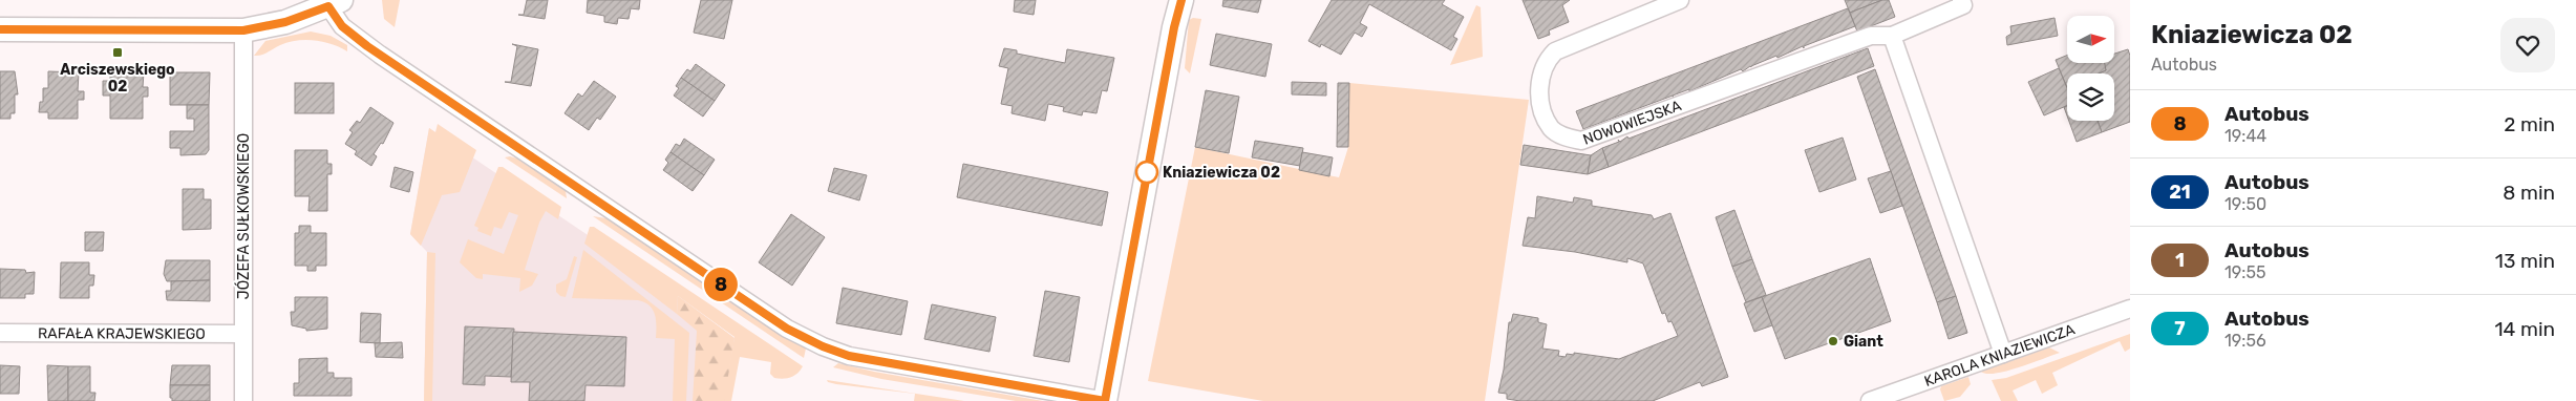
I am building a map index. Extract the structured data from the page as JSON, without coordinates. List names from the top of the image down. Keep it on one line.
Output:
{"streets":{"street":["NOWOWIEJSKA","JÓZEFA SUŁKOWSKIEGO","RAFAŁA KRAJEWSKIEGO","KAROLA KNIAZIEWICZA"]},"crossings":[["JÓZEFA SUŁKOWSKIEGO","RAFAŁA KRAJEWSKIEGO"]],"places":{"transit":["Arciszewskiego 02"],"other":["Kniaziewicza 02","Giant"]},"lines":["bus line 8"],"north":"right","page":{"on_map":"8","heading":["Kniaziewicza 02","Autobus"],"list":[{"mark":"8","name":"Autobus","note":"19:44","value":"2 min"},{"mark":"21","name":"Autobus","note":"19:50","value":"8 min"},{"mark":"1","name":"Autobus","note":"19:55","value":"13 min"},{"mark":"7","name":"Autobus","note":"19:56","value":"14 min"}]}}
